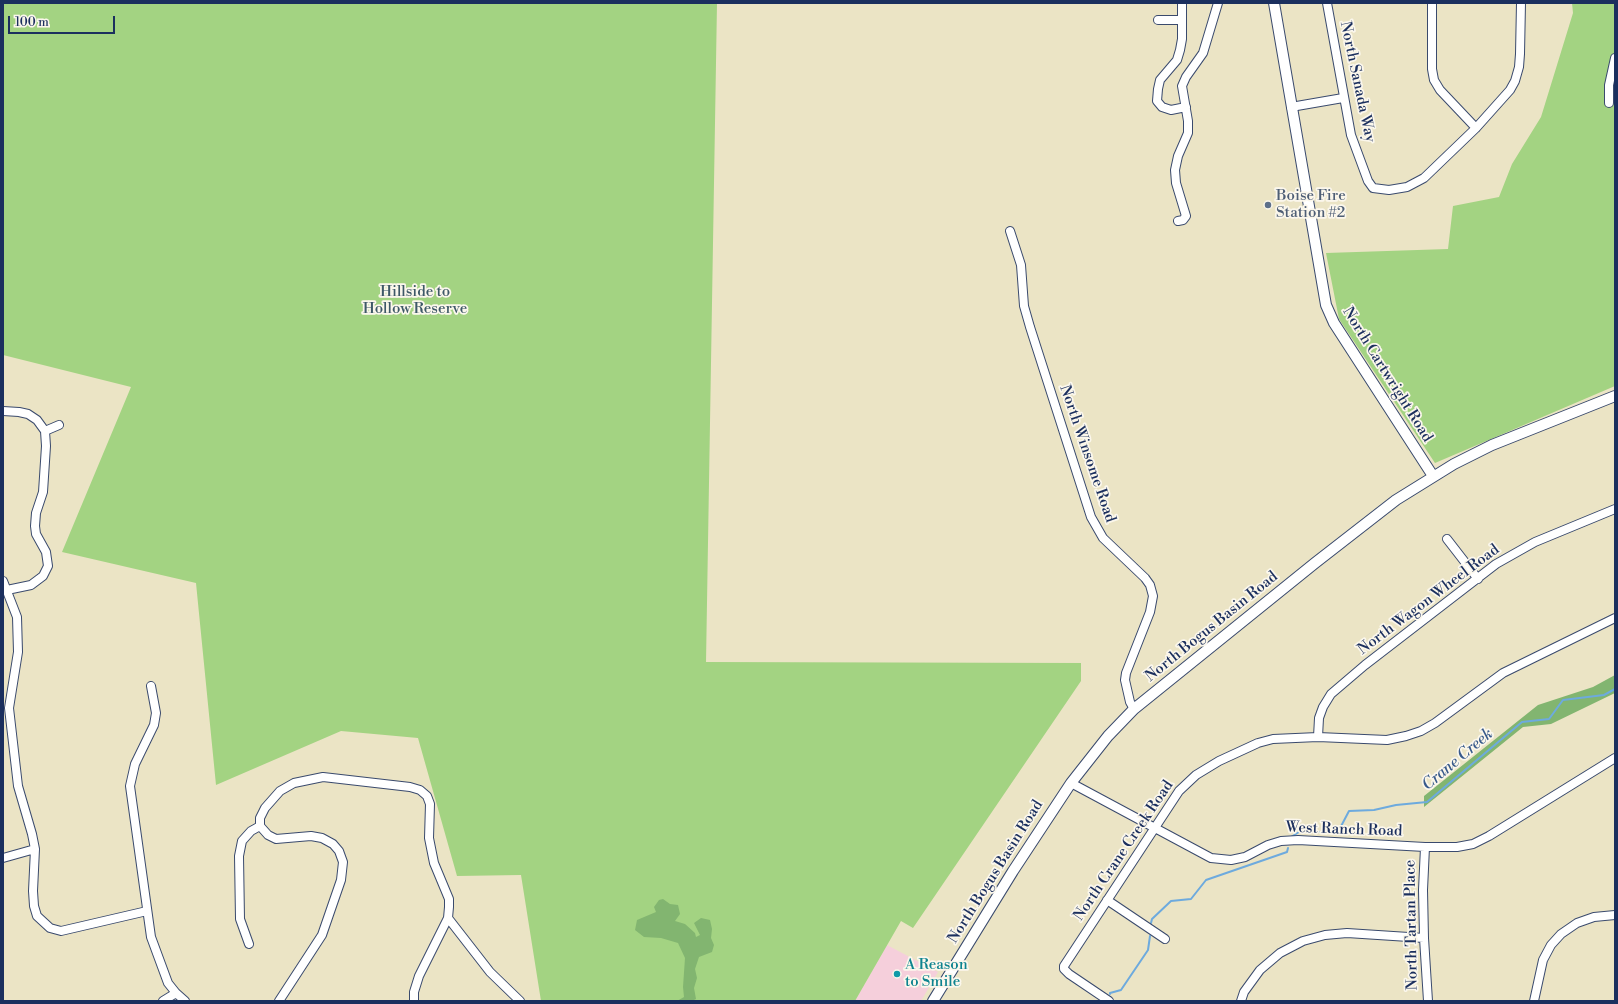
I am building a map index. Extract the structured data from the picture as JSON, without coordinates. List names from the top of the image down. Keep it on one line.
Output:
{"streets":{"street":["North Sanada Way","North Cartwright Road","North Winsome Road","North Wagon Wheel Road","North Bogus Basin Road","West Ranch Road","North Crane Creek Road","North Tartan Place"]},"crossings":[["North Cartwright Road","North Bogus Basin Road"],["North Winsome Road","North Bogus Basin Road"],["North Wagon Wheel Road","North Crane Creek Road"],["North Bogus Basin Road","West Ranch Road"],["West Ranch Road","North Crane Creek Road"],["West Ranch Road","North Tartan Place"]],"water":["Crane Creek"],"parks":["Hillside to Hollow Reserve"],"places":["Boise Fire Station #2","A Reason to Smile"],"scale_bar":"100 m"}
